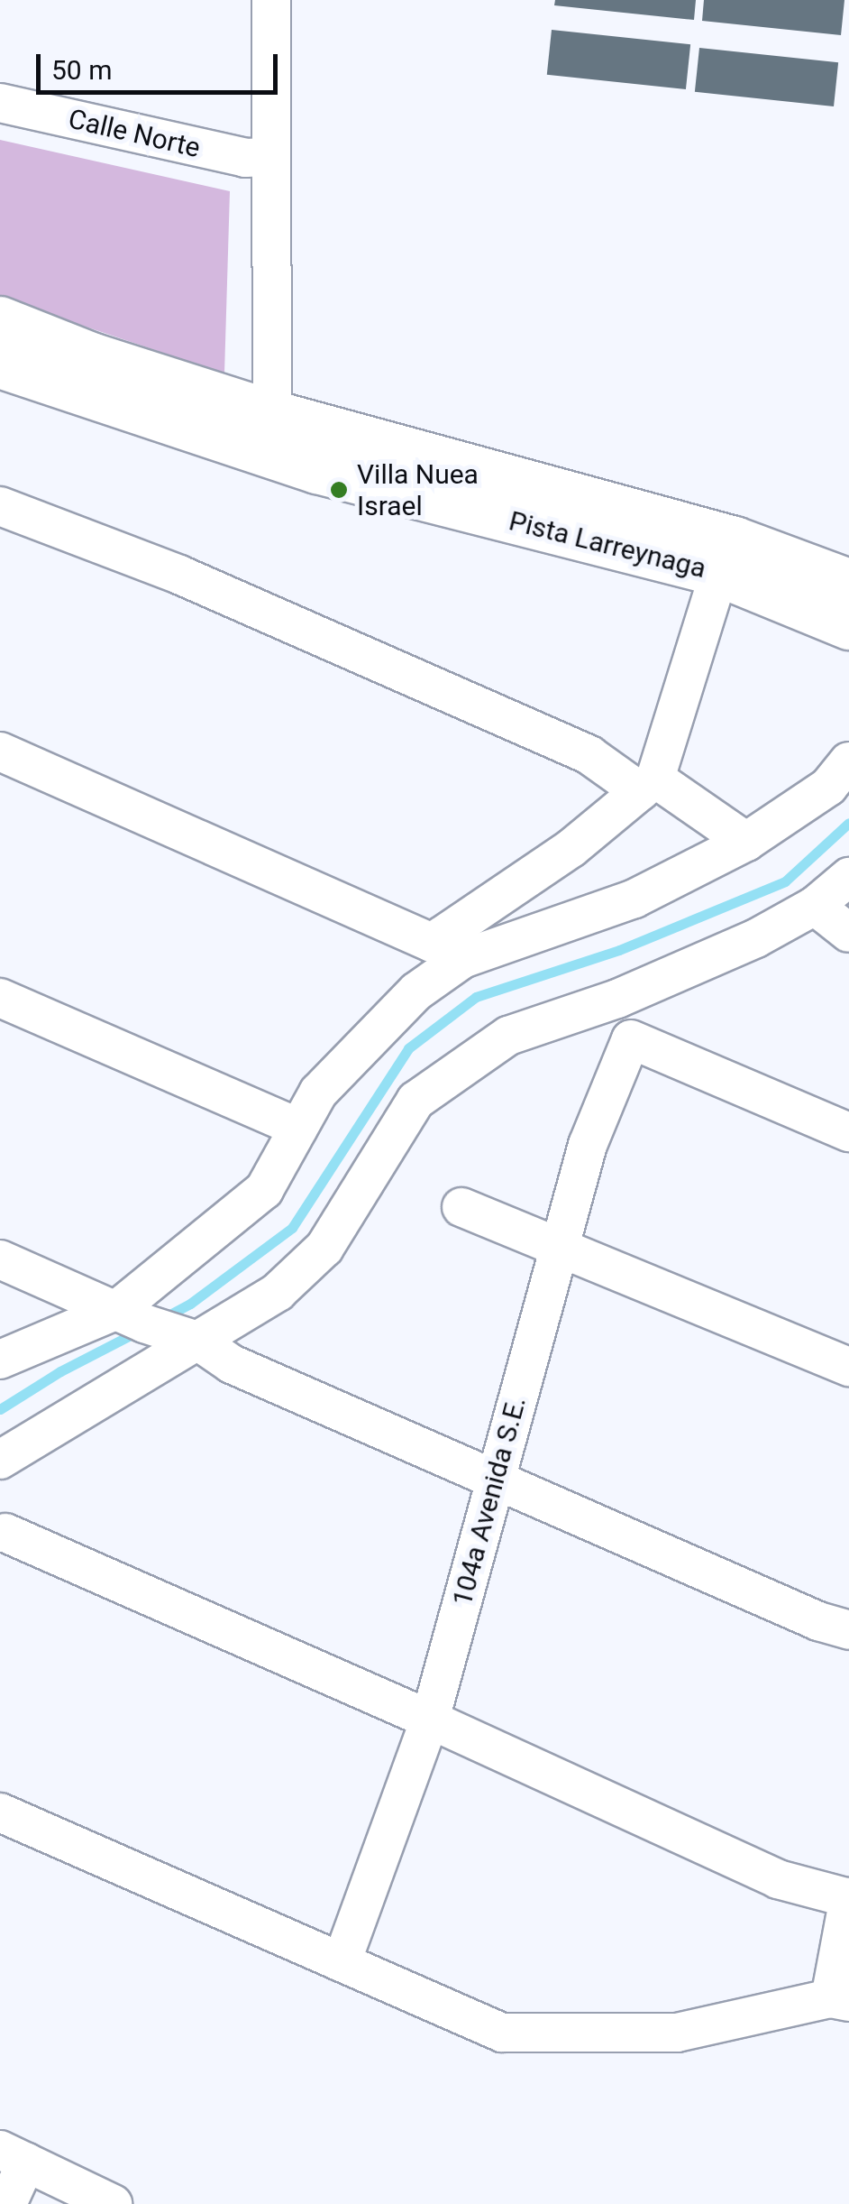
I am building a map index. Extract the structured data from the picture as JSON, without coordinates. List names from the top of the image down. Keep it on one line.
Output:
{"streets":{"main road":["Pista Larreynaga"],"street":["Calle Norte","104a Avenida S.E."]},"places":["Villa Nuea Israel"],"scale_bar":"50 m"}
